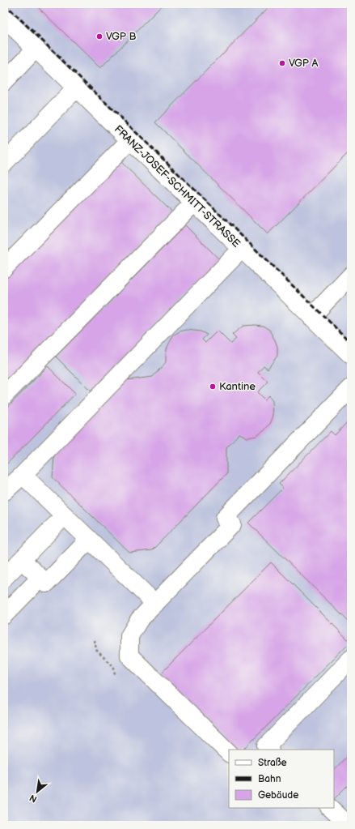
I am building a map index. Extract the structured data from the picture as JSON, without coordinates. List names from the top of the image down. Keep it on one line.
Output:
{"streets":{"lane":["FRANZ-JOSEF-SCHMITT-STRASSE"]},"places":["VGP B","VGP A","Kantine"],"legend":["Straße","Bahn","Gebäude"],"north":"bottom left"}
